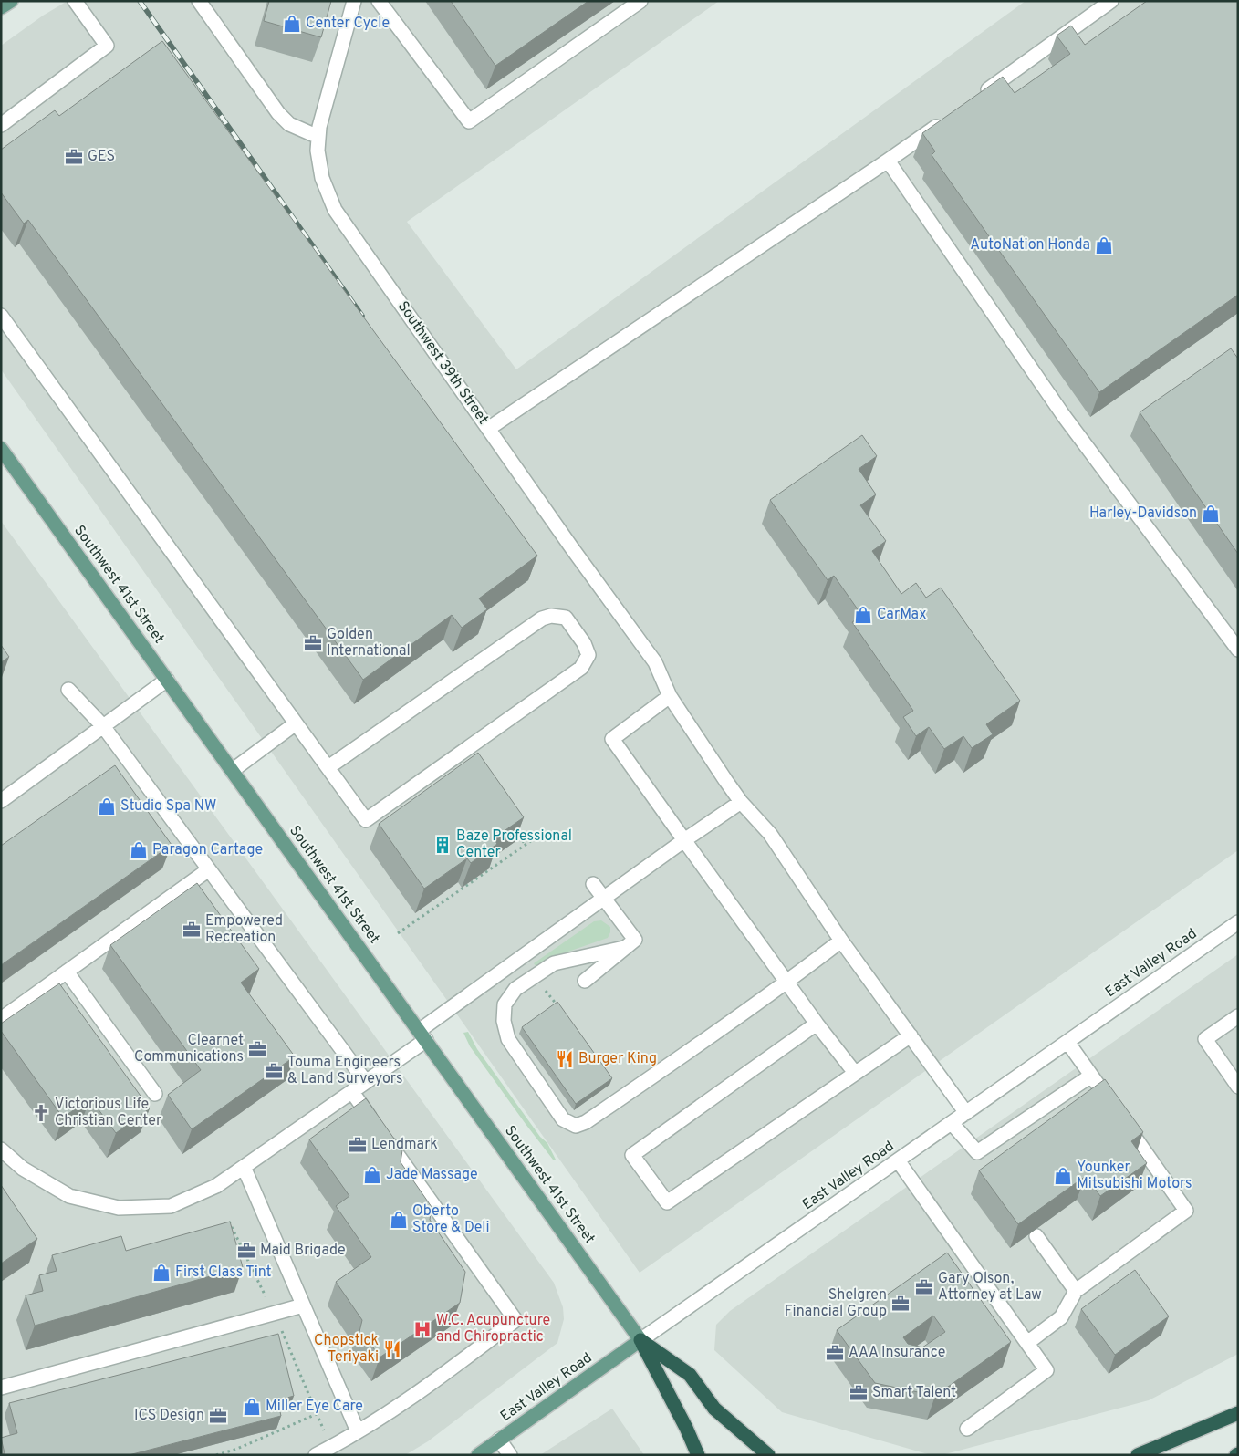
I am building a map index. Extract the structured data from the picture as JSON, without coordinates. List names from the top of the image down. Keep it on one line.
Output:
{"streets":{"main road":["Southwest 41st Street","East Valley Road"],"street":["Southwest 39th Street"]},"crossings":[["Southwest 39th Street","East Valley Road"],["Southwest 41st Street","East Valley Road"]],"places":{"shop":["Center Cycle","AutoNation Honda","Harley-Davidson","CarMax","Studio Spa NW","Paragon Cartage","Jade Massage","Younker Mitsubishi Motors","Oberto Store & Deli","First Class Tint","Miller Eye Care"],"office":["GES","Golden International","Empowered Recreation","Clearnet Communications","Touma Engineers & Land Surveyors","Lendmark","Maid Brigade","Gary Olson, Attorney at Law","Shelgren Financial Group","AAA Insurance","Smart Talent","ICS Design"],"building":["Baze Professional Center"],"restaurant":["Burger King","Chopstick Teriyaki"],"church":["Victorious Life Christian Center"],"hospital":["W.C. Acupuncture and Chiropractic"]}}
